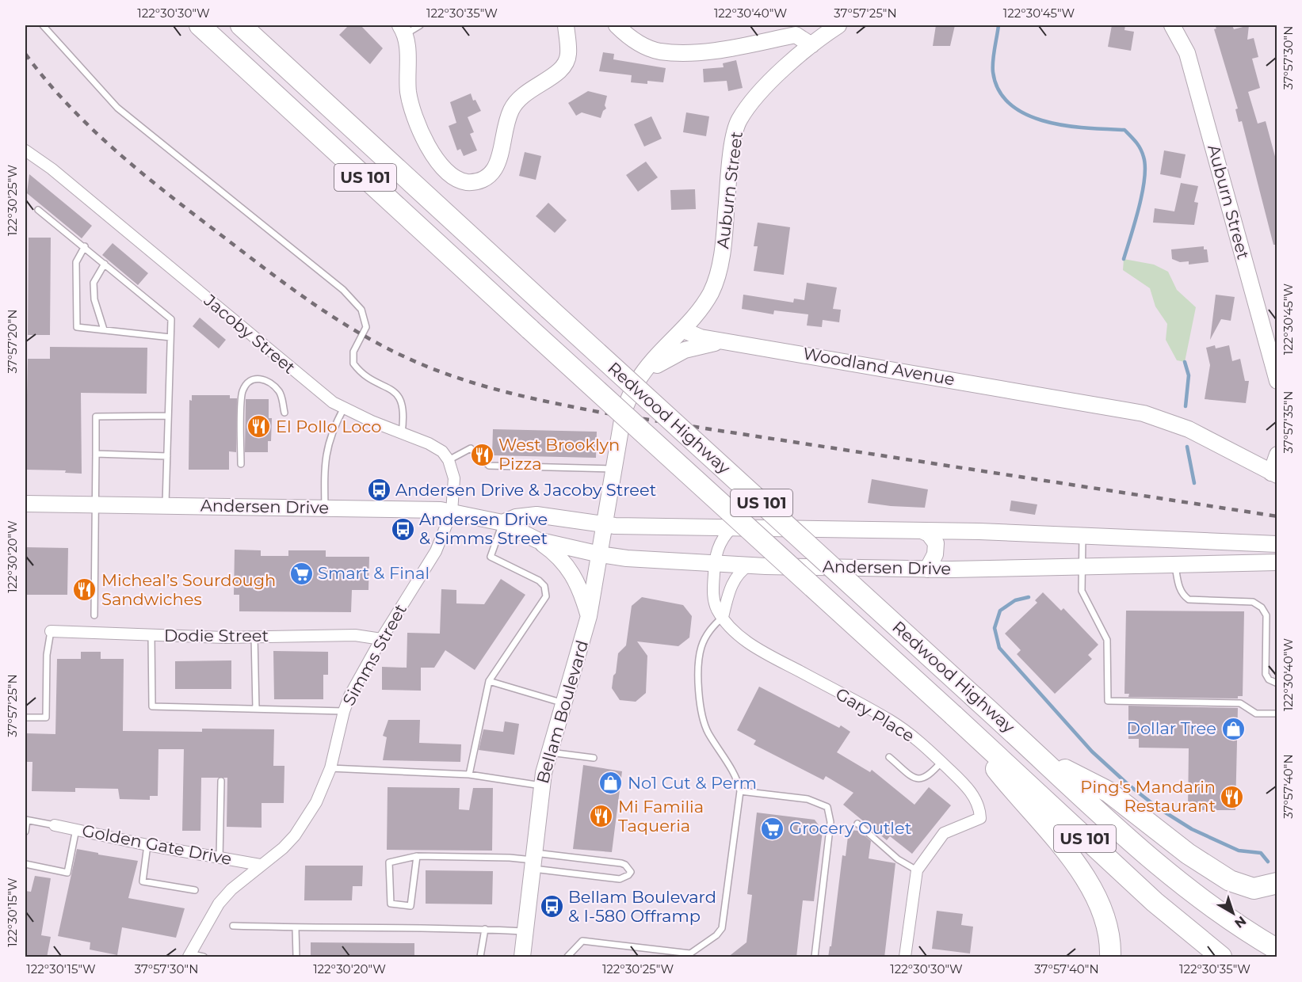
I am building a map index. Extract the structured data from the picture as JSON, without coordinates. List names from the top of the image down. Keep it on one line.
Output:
{"streets":{"highway":["US 101","Redwood Highway"],"main road":["Auburn Street","Woodland Avenue","Andersen Drive","Bellam Boulevard"],"street":["Jacoby Street","Dodie Street","Simms Street","Gary Place","Golden Gate Drive"]},"crossings":[["Auburn Street","Woodland Avenue"],["Andersen Drive","Simms Street"],["Andersen Drive","Bellam Boulevard"],["Andersen Drive","Gary Place"],["Dodie Street","Simms Street"],["Simms Street","Golden Gate Drive"]],"places":{"restaurant":["El Pollo Loco","West Brooklyn Pizza","Micheal’s Sourdough Sandwiches","Ping's Mandarin Restaurant","Mi Familia Taqueria"],"bus stop":["Andersen Drive & Jacoby Street","Andersen Drive & Simms Street","Bellam Boulevard & I-580 Offramp"],"supermarket":["Smart & Final","Grocery Outlet"],"shop":["Dollar Tree","No1 Cut & Perm"]},"north":"bottom right","coordinates":["122°30'30\"W","122°30'35\"W","122°30'40\"W","37°57'25\"N","122°30'45\"W","37°57'30\"N","122°30'25\"W","37°57'20\"N","37°57'35\"N","122°30'20\"W","37°57'40\"N","122°30'15\"W"]}
